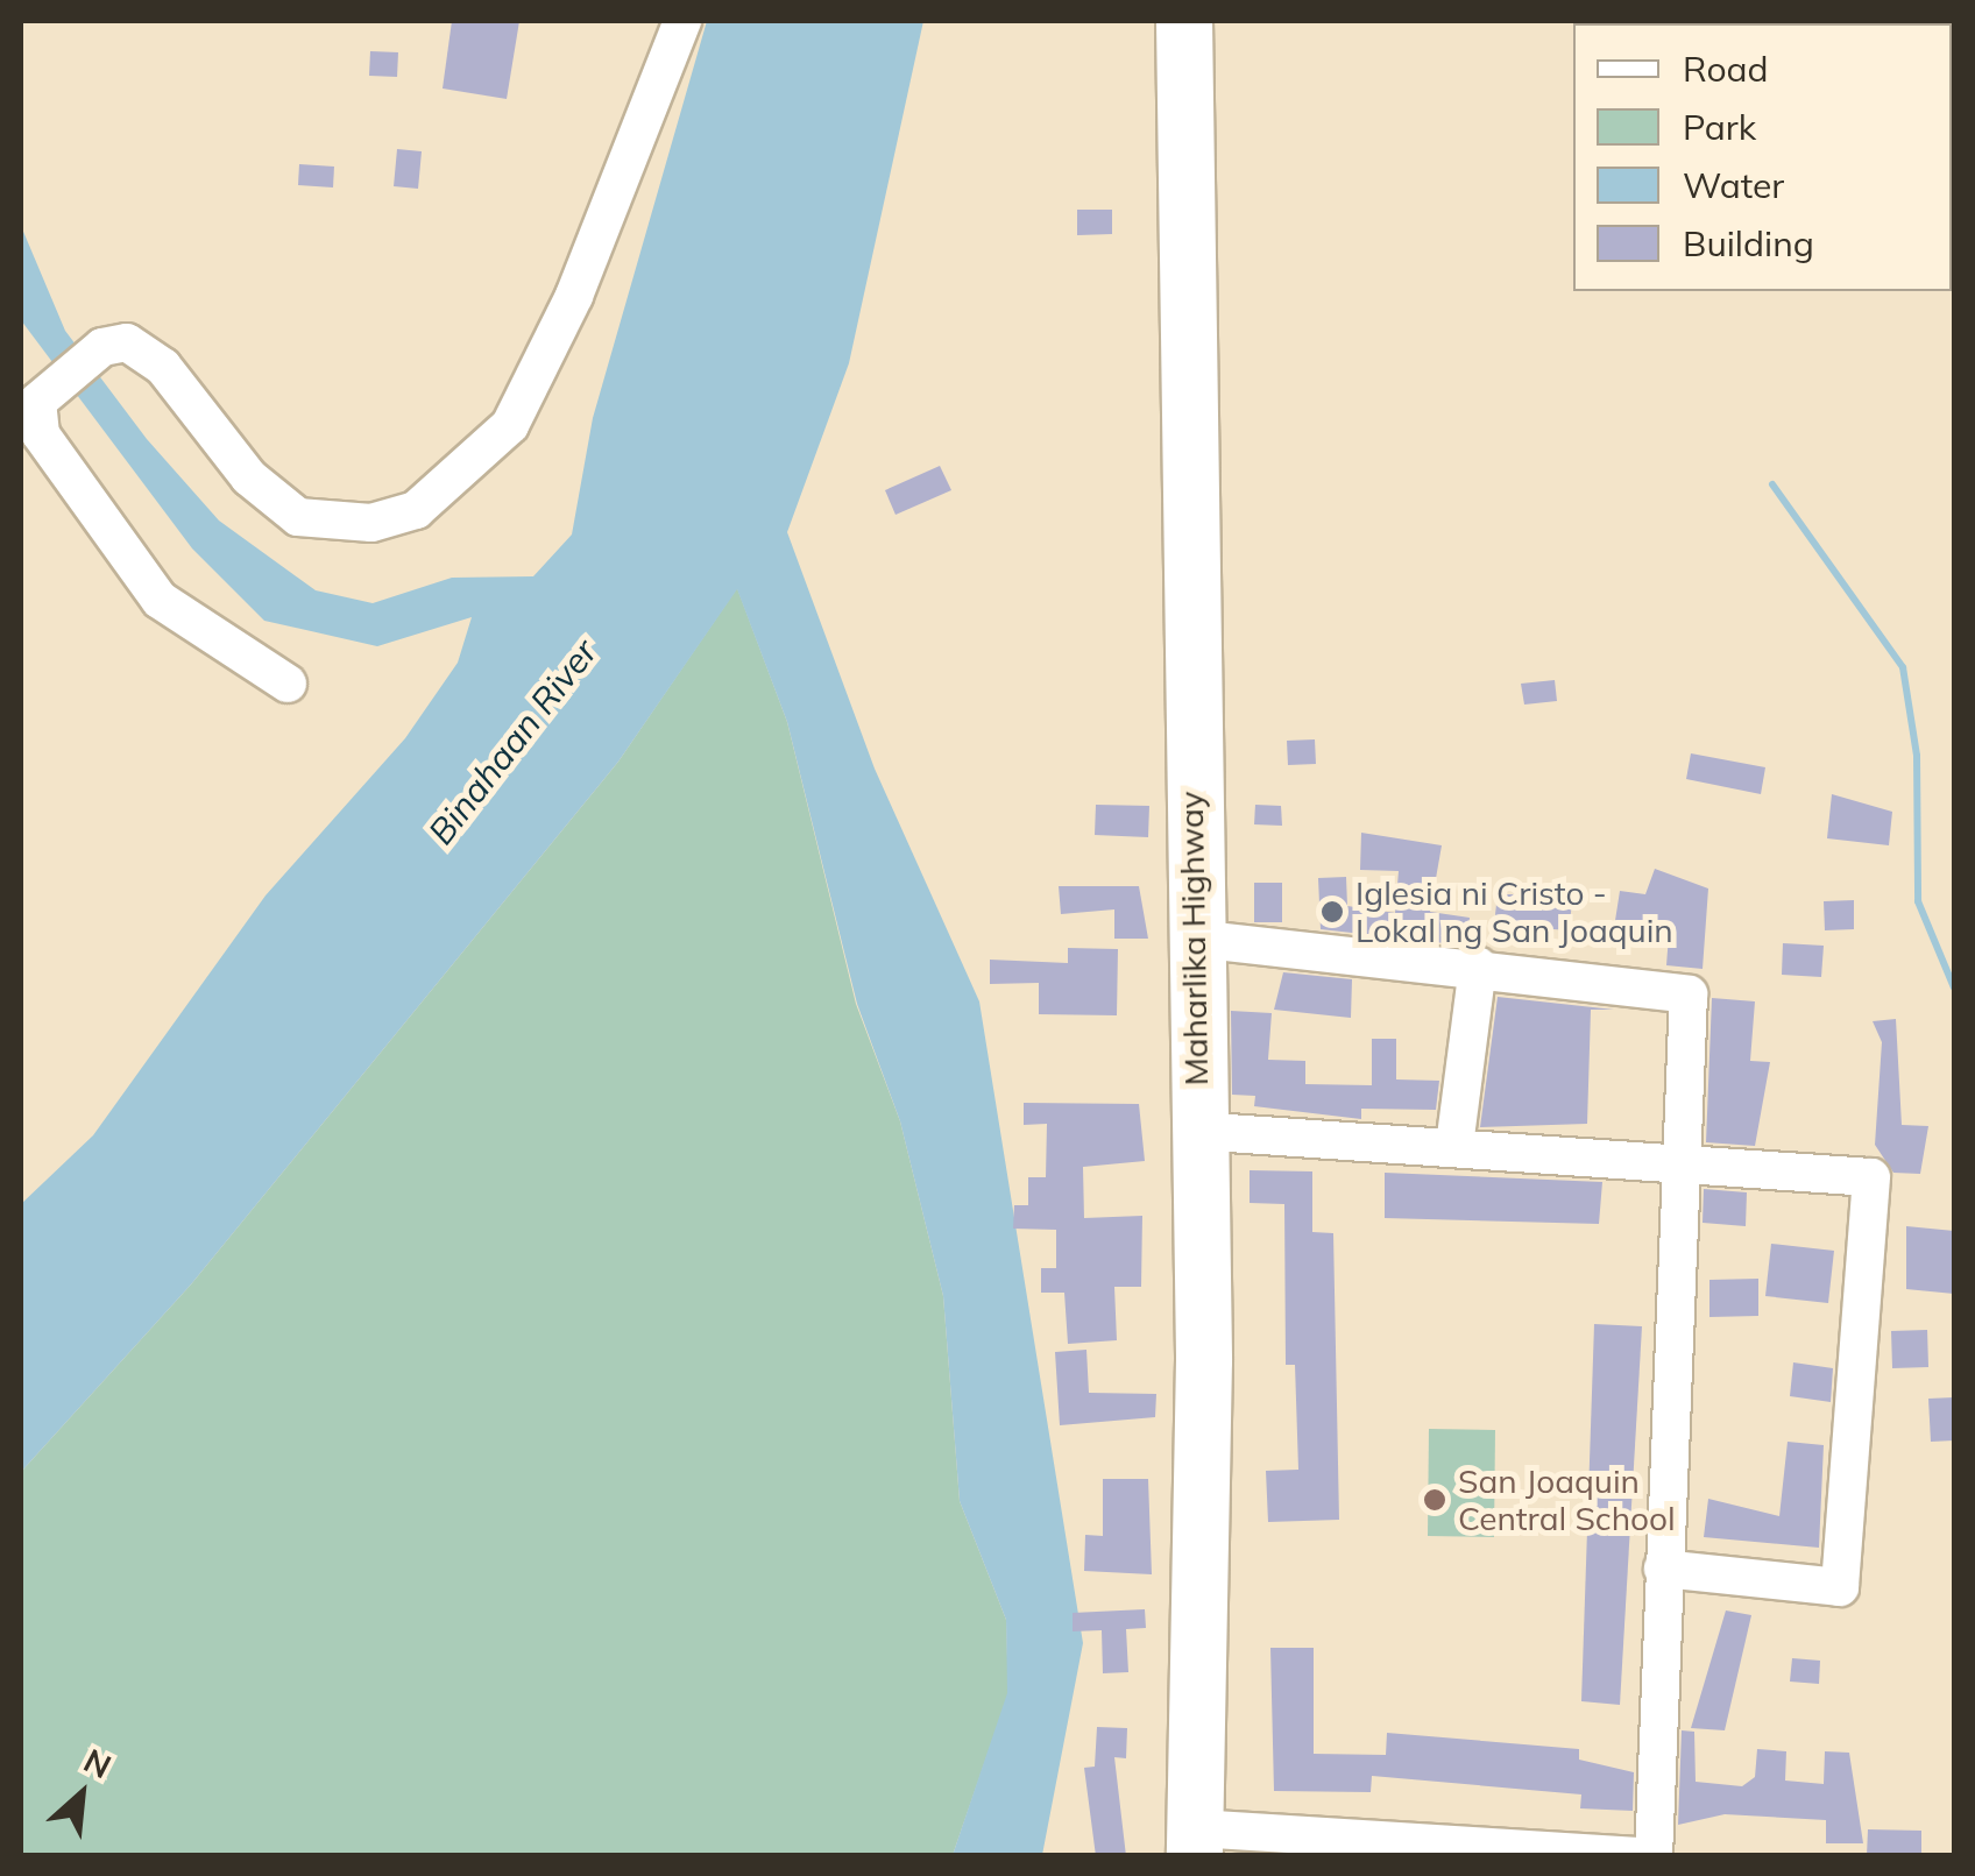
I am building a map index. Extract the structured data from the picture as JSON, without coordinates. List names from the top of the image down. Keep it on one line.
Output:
{"streets":{"highway":["Maharlika Highway"]},"water":["Binahaan River"],"places":["Iglesia ni Cristo - Lokal ng San Joaquin","San Joaquin Central School"],"legend":["Road","Park","Water","Building"],"north":"top right"}
